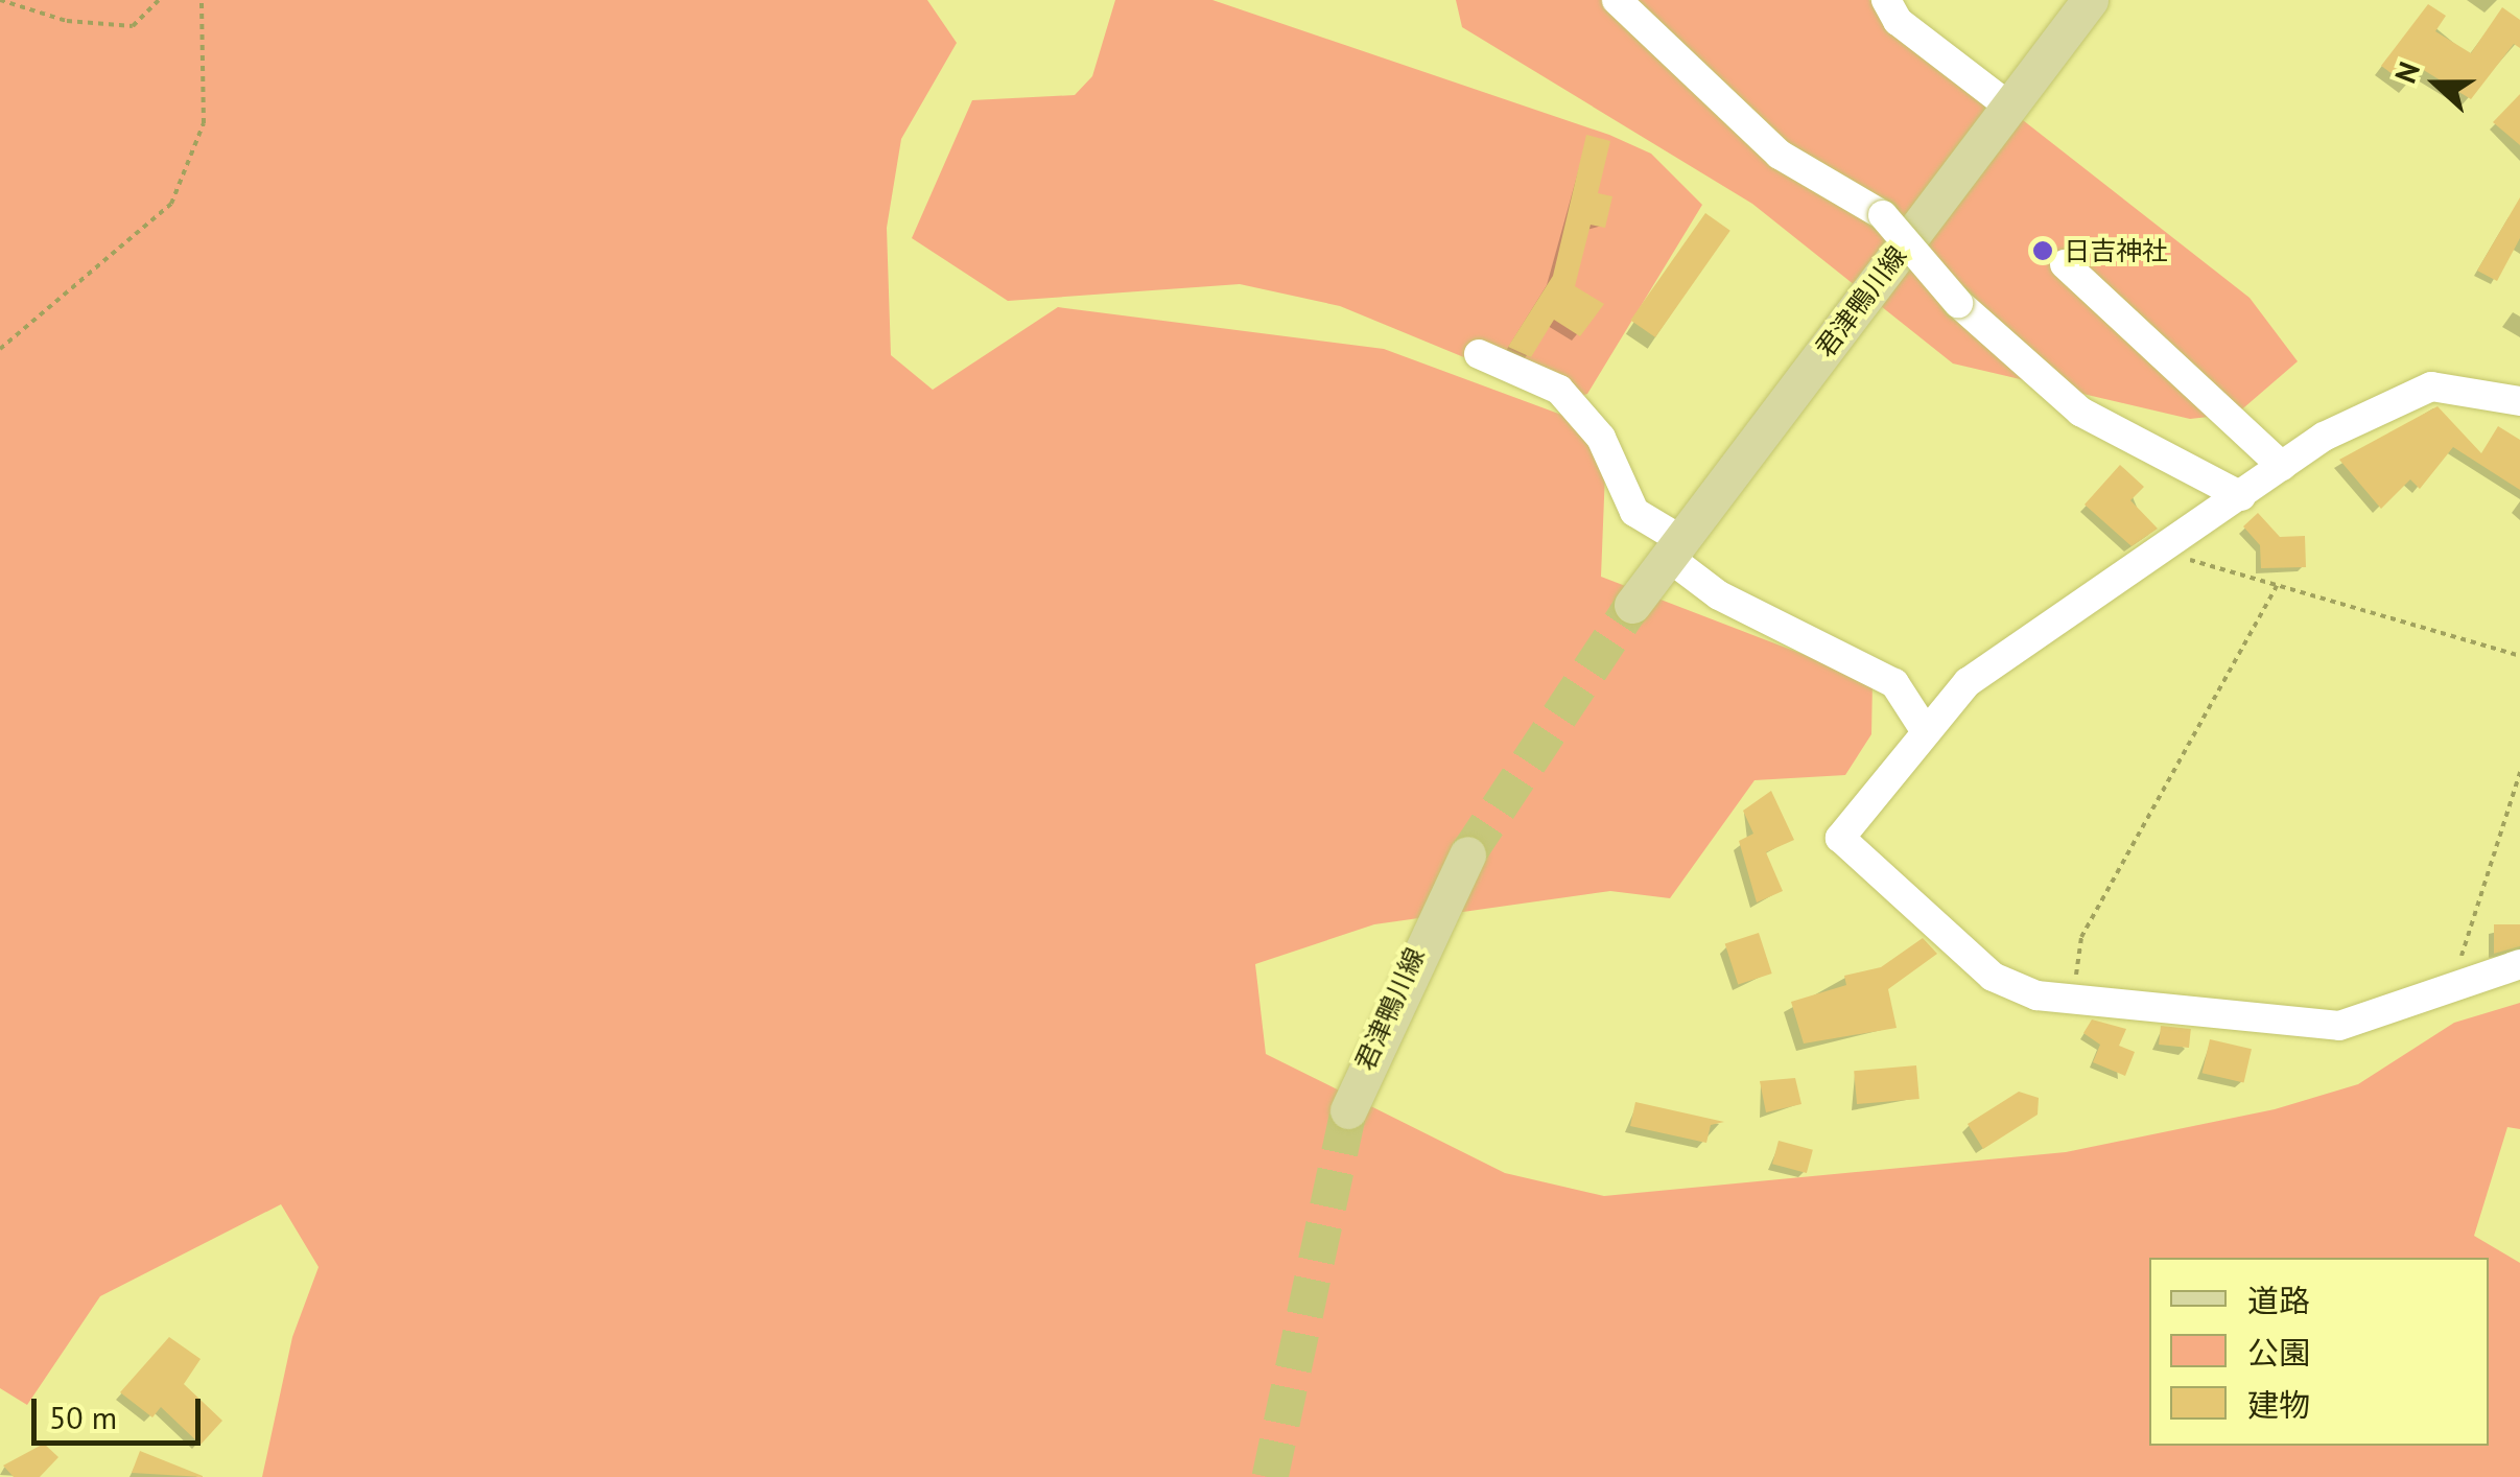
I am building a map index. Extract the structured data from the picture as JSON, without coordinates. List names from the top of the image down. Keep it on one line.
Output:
{"streets":{"main road":["君津鴨川線"]},"places":["日吉神社"],"legend":["道路","公園","建物"],"scale_bar":"50 m","north":"left"}
